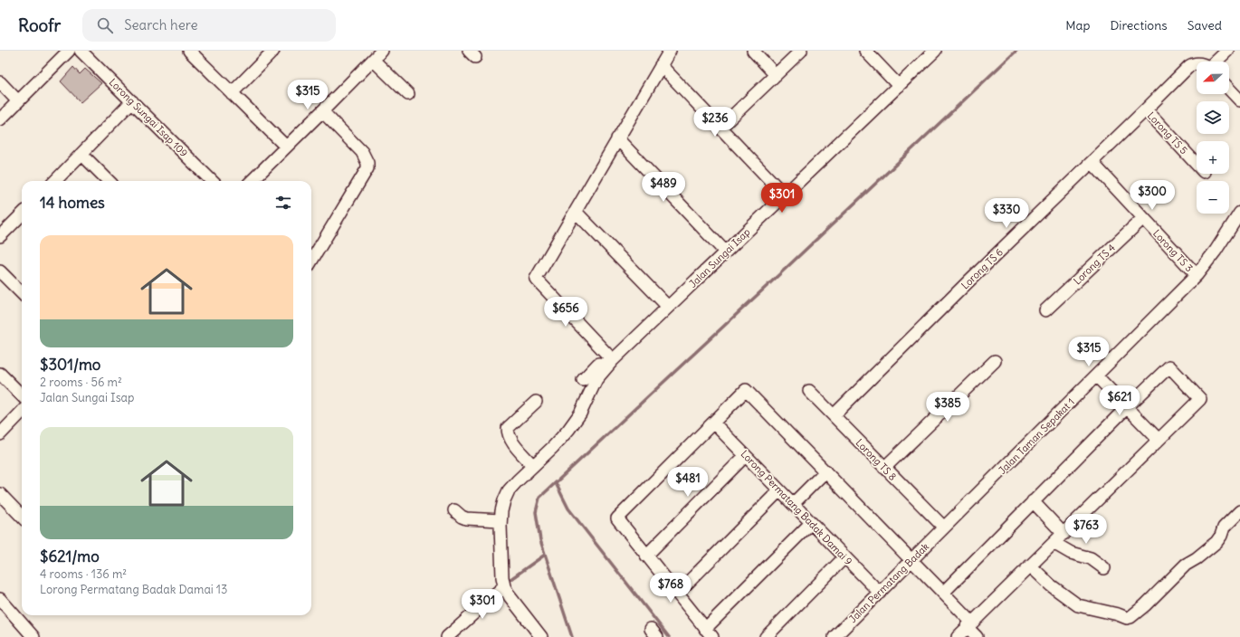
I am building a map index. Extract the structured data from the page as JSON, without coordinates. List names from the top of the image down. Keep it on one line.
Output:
{"streets":{"street":["Lorong Sungai Isap 109","Lorong TS 5","Lorong TS 3","Jalan Sungai Isap","Lorong TS 4","Lorong TS 6","Jalan Taman Sepakat 1","Lorong TS 8","Lorong Permatang Badak Damai 9","Jalan Permatang Badak"]},"crossings":[["Lorong TS 5","Lorong TS 6"],["Lorong TS 3","Lorong TS 4"],["Lorong TS 3","Lorong TS 6"],["Lorong TS 3","Jalan Taman Sepakat 1"],["Lorong TS 6","Lorong TS 8"],["Jalan Taman Sepakat 1","Lorong TS 8"],["Jalan Taman Sepakat 1","Jalan Permatang Badak"],["Lorong TS 8","Jalan Permatang Badak"],["Lorong Permatang Badak Damai 9","Jalan Permatang Badak"]],"north":"left","page":{"header":"Roofr","search":"Search here","nav":["Map","Directions","Saved"],"map_buttons":["+","−"],"price":["$315","$236","$489","$300","$301","$330","$656","$315","$621","$385","$481","$763","$768","$301"],"heading":"14 homes","list":[{"name":"$301/mo","note":"2 rooms · 56 m² · Jalan Sungai Isap"},{"name":"$621/mo","note":"4 rooms · 136 m² · Lorong Permatang Badak Damai 13"}]}}
